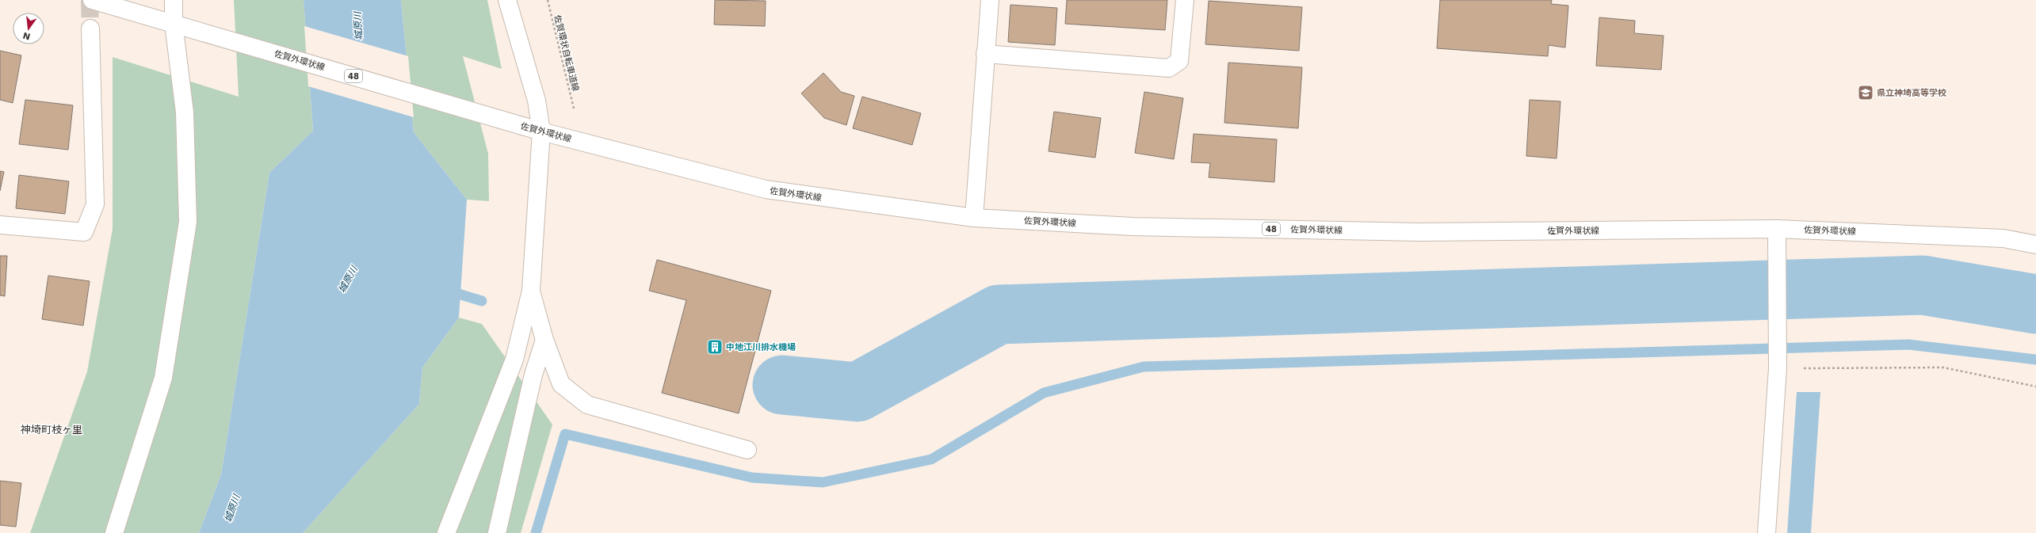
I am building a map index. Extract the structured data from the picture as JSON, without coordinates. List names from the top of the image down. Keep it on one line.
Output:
{"streets":{"street":["佐賀外環状線","48"],"path":["佐賀環状自転車道線"]},"districts":["神埼町枝ヶ里"],"water":["城原川"],"places":{"school or university":["県立神埼高等学校"],"building":["中地江川排水機場"]},"north":"bottom"}
